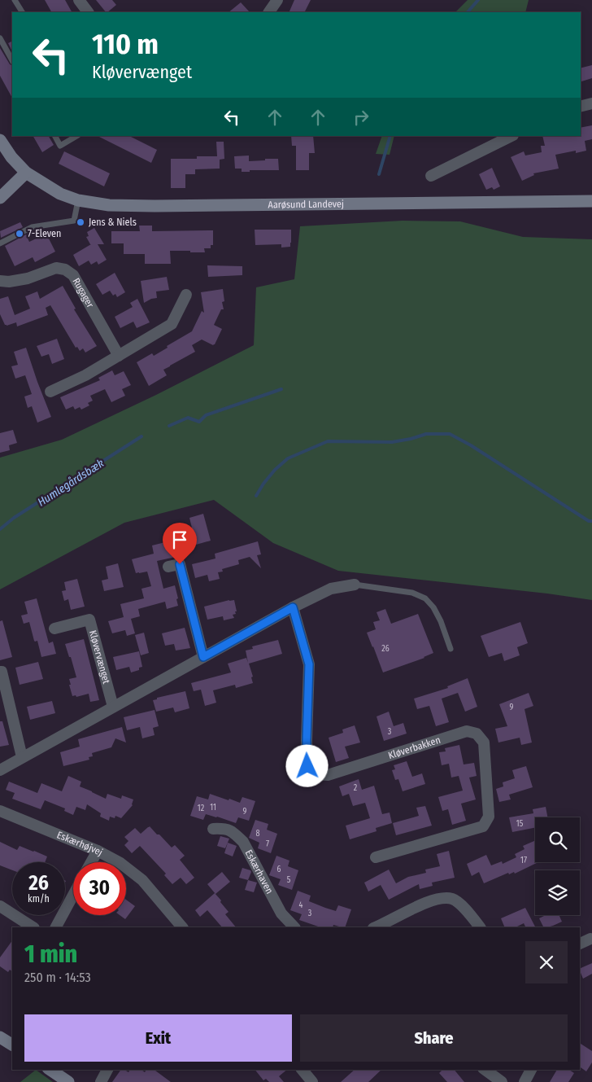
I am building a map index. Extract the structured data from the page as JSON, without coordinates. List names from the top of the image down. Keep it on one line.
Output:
{"streets":{"street":["Aarøsund Landevej","Rugager","Kløvervænget","Kløverbakken","Eskærhøjvej","Eskærhaven"]},"water":["Humlegårdsbæk"],"places":["Jens & Niels","7-Eleven"],"house_numbers":["26","9","3","2","11","12","9","15","8","7","17","6","5","4","3"],"page":{"turn":["110 m","Kløvervænget"],"speed":"26 km/h","limit":"30","heading":["1 min","250 m · 14:53"],"buttons":["Exit","Share"]}}
